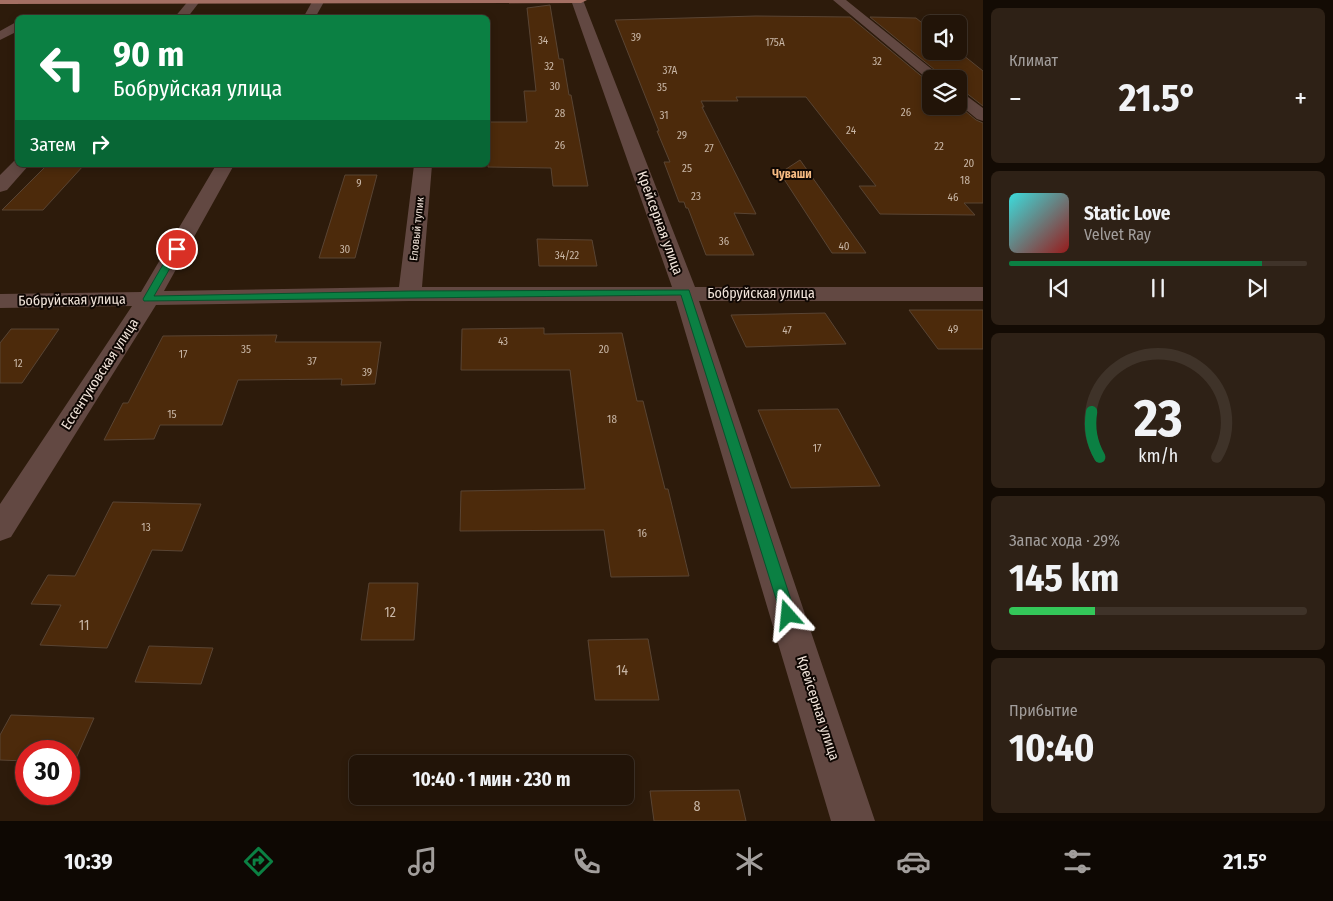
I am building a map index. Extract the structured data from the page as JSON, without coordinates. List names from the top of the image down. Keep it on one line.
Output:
{"streets":{"street":["Крейсерная улица","Еловый тупик","Бобруйская улица","Ессентуковская улица"]},"crossings":[["Крейсерная улица","Бобруйская улица"],["Еловый тупик","Бобруйская улица"],["Бобруйская улица","Ессентуковская улица"]],"districts":["Чуваши"],"house_numbers":["39","34","175А","32","32","37А","30","35","26","28","31","24","29","26","22","27","20","25","18","9","23","46","36","40","30","34/22","49","47","43","35","20","17","37","12","39","15","18","17","13","16","12","11","14","8"],"page":{"tile":["Климат",["Запас хода · 29%","145 km"],["Прибытие","10:40"]],"turn":["90 m","Бобруйская улица"],"heat":["−","21.5°","+"],"then":"Затем","song":["Static Love","Velvet Ray"],"limit":"30","trip":"10:40 · 1 мин · 230 m","tabs":["10:39","21.5°"],"gauge":["23","km/h"]}}
